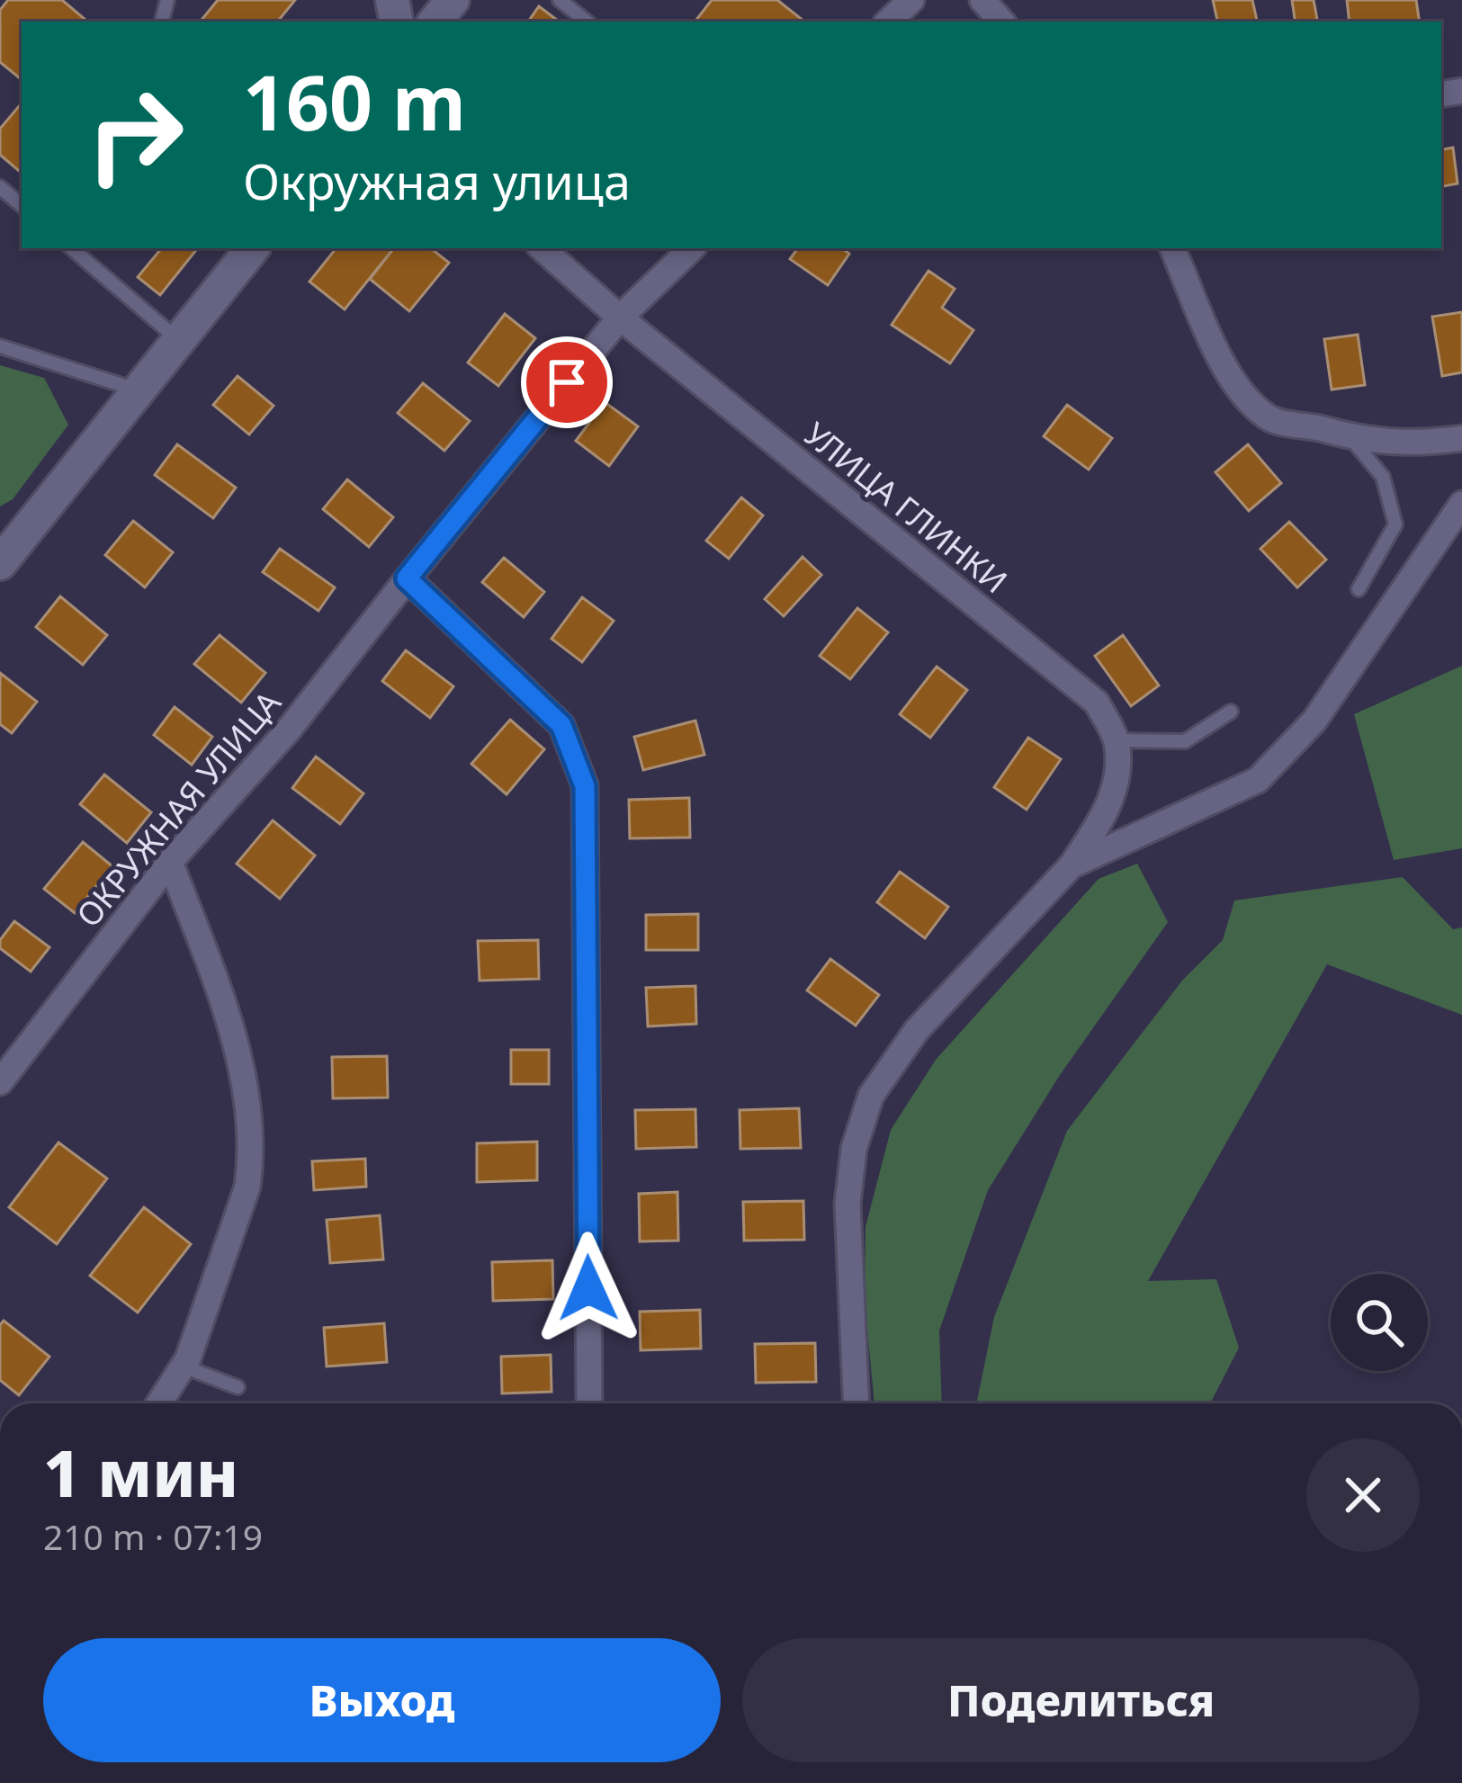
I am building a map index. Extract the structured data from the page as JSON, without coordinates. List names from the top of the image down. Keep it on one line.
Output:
{"streets":{"street":["УЛИЦА ГЛИНКИ","ОКРУЖНАЯ УЛИЦА"]},"crossings":[["УЛИЦА ГЛИНКИ","ОКРУЖНАЯ УЛИЦА"]],"page":{"turn":["160 m","Окружная улица"],"heading":["1 мин","210 m · 07:19"],"buttons":["Выход","Поделиться"]}}
